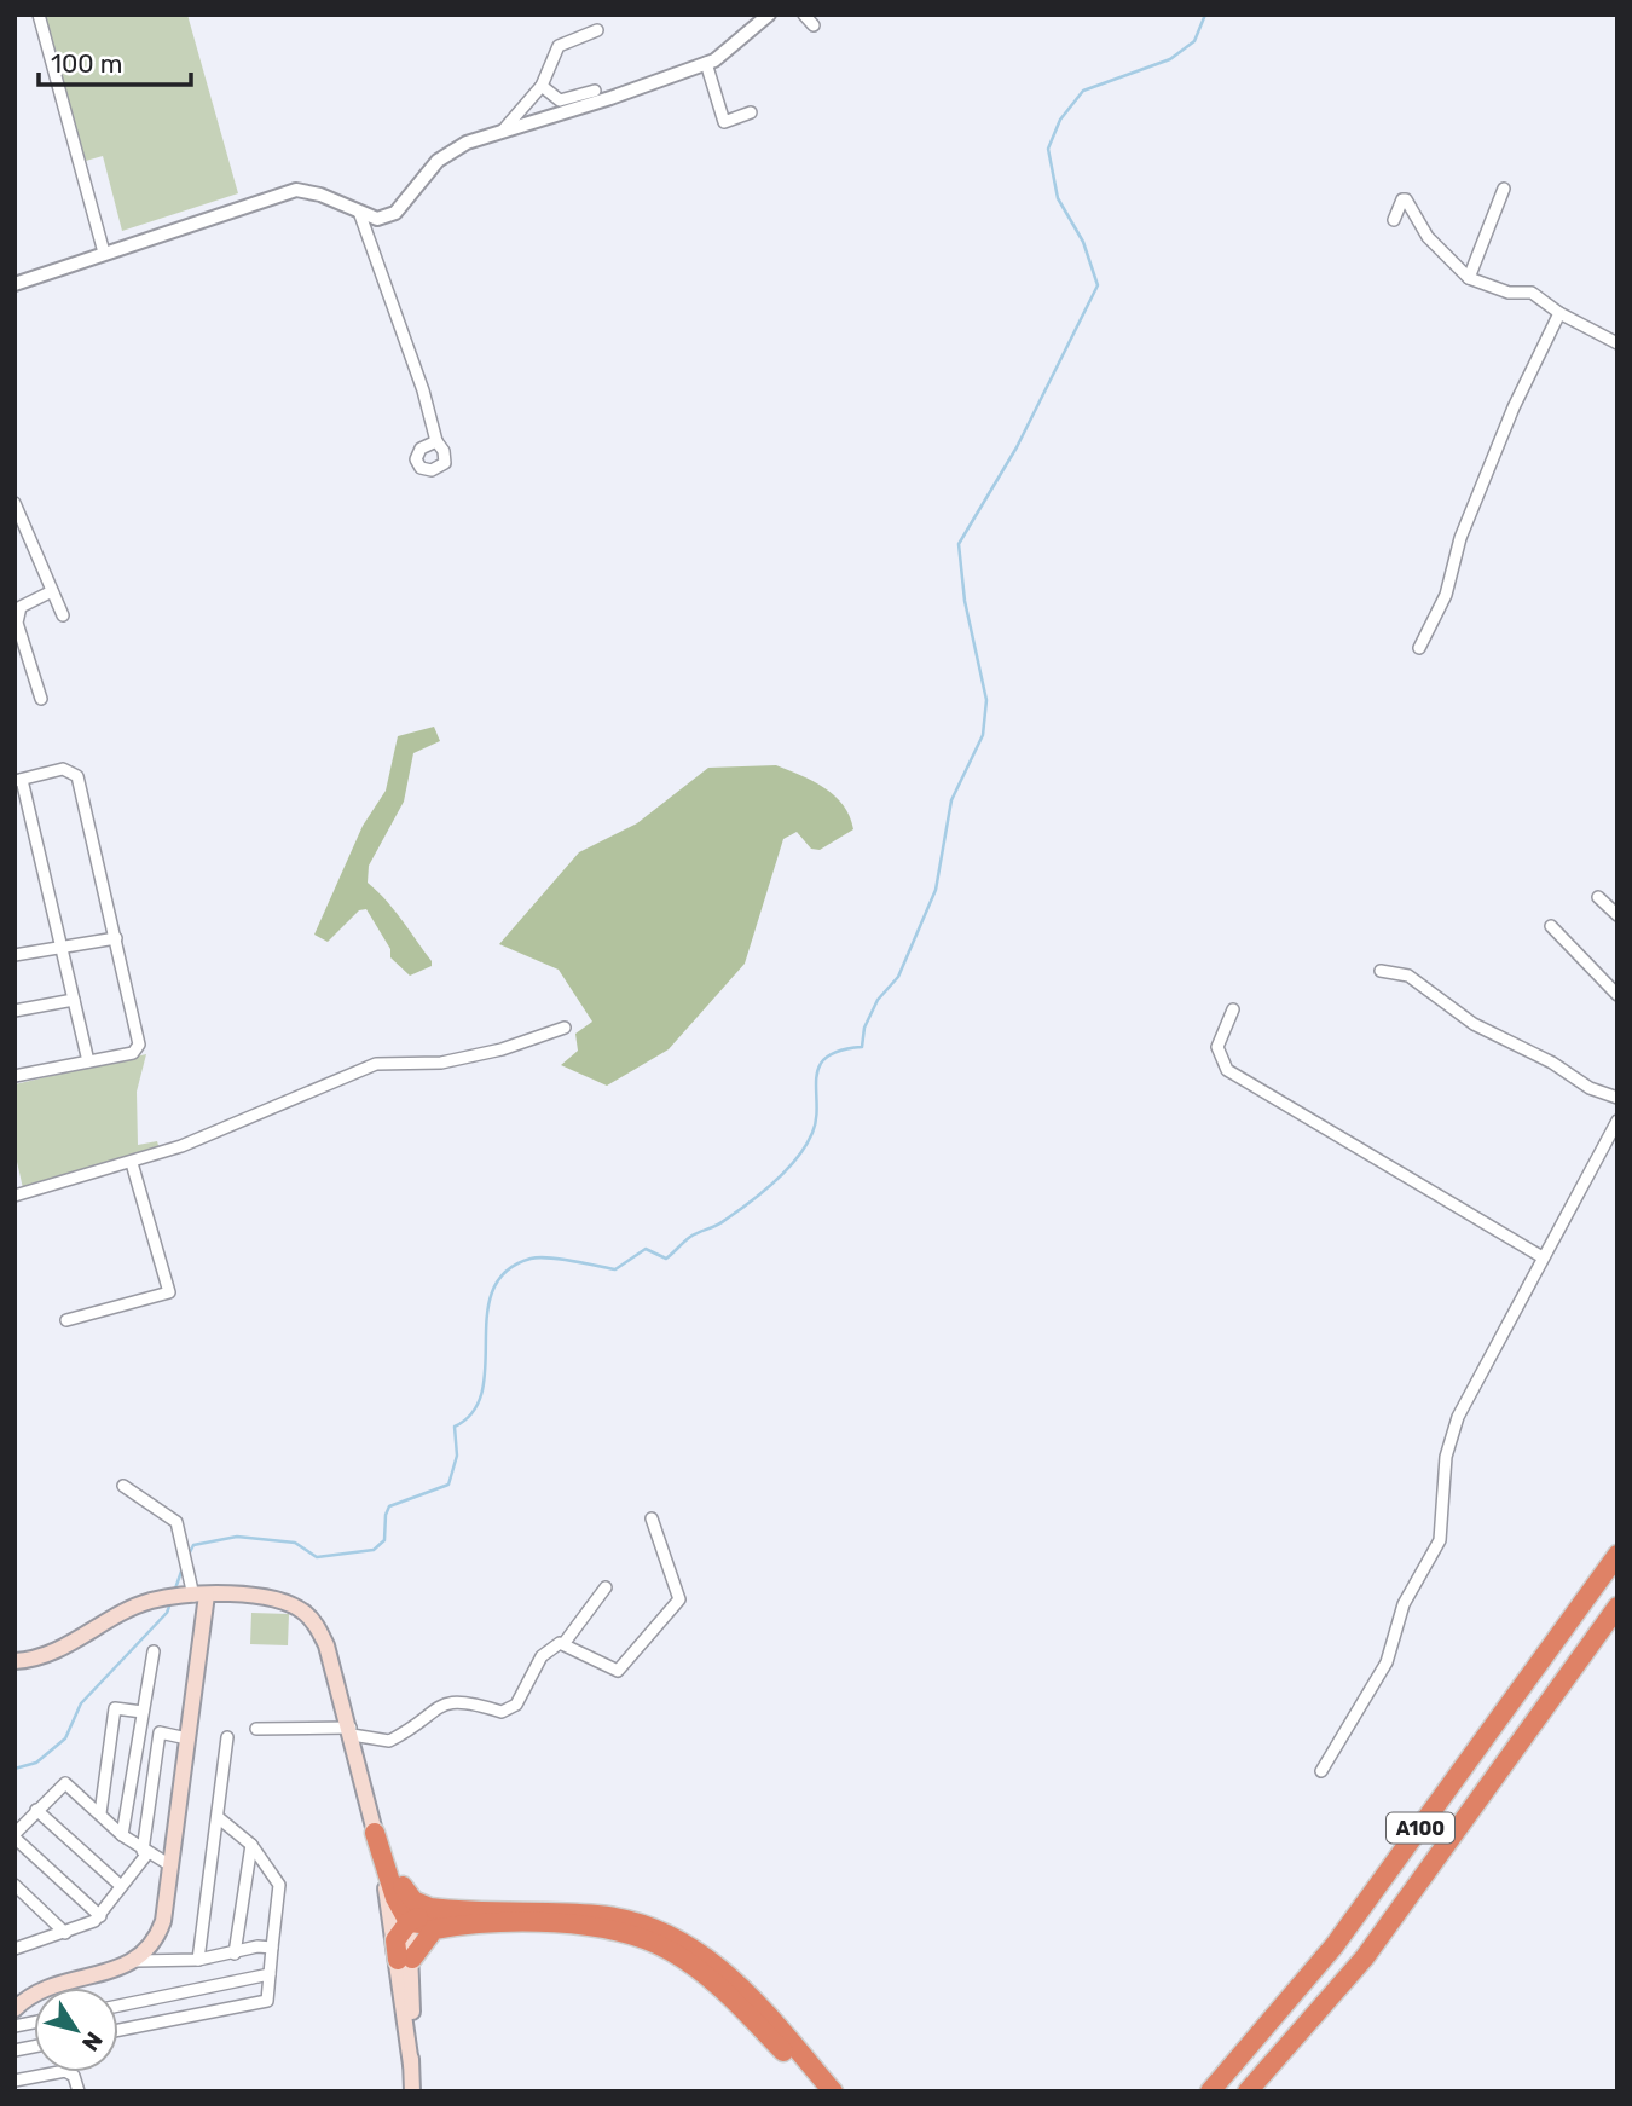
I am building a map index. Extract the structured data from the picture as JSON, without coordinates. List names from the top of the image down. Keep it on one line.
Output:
{"streets":{"highway":["A100"]},"scale_bar":"100 m","north":"bottom right"}
